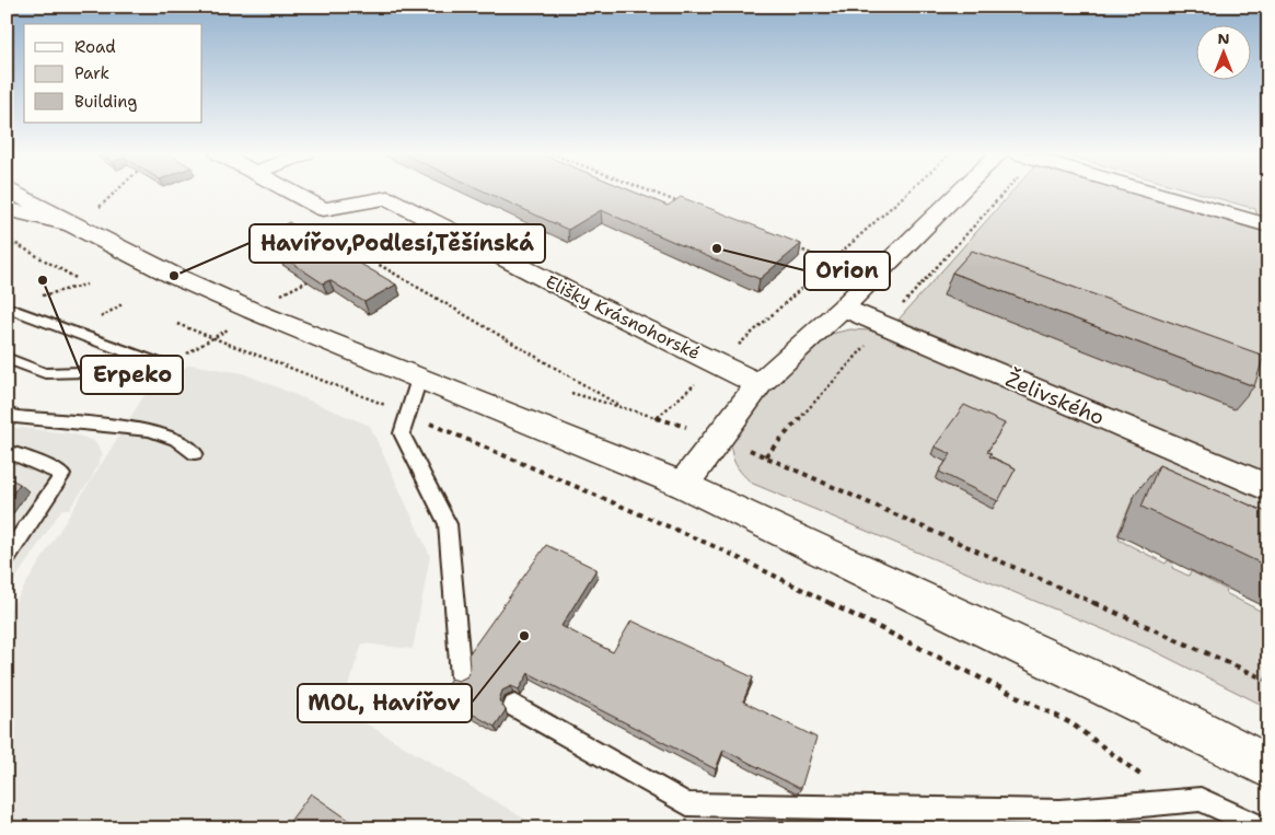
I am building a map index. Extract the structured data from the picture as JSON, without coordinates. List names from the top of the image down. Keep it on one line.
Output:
{"streets":{"street":["Elišky Krásnohorské","Želivského"]},"places":["Orion","Havířov,Podlesí,Těšínská","Erpeko","MOL, Havířov"],"legend":["Road","Park","Building"],"north":"top"}
